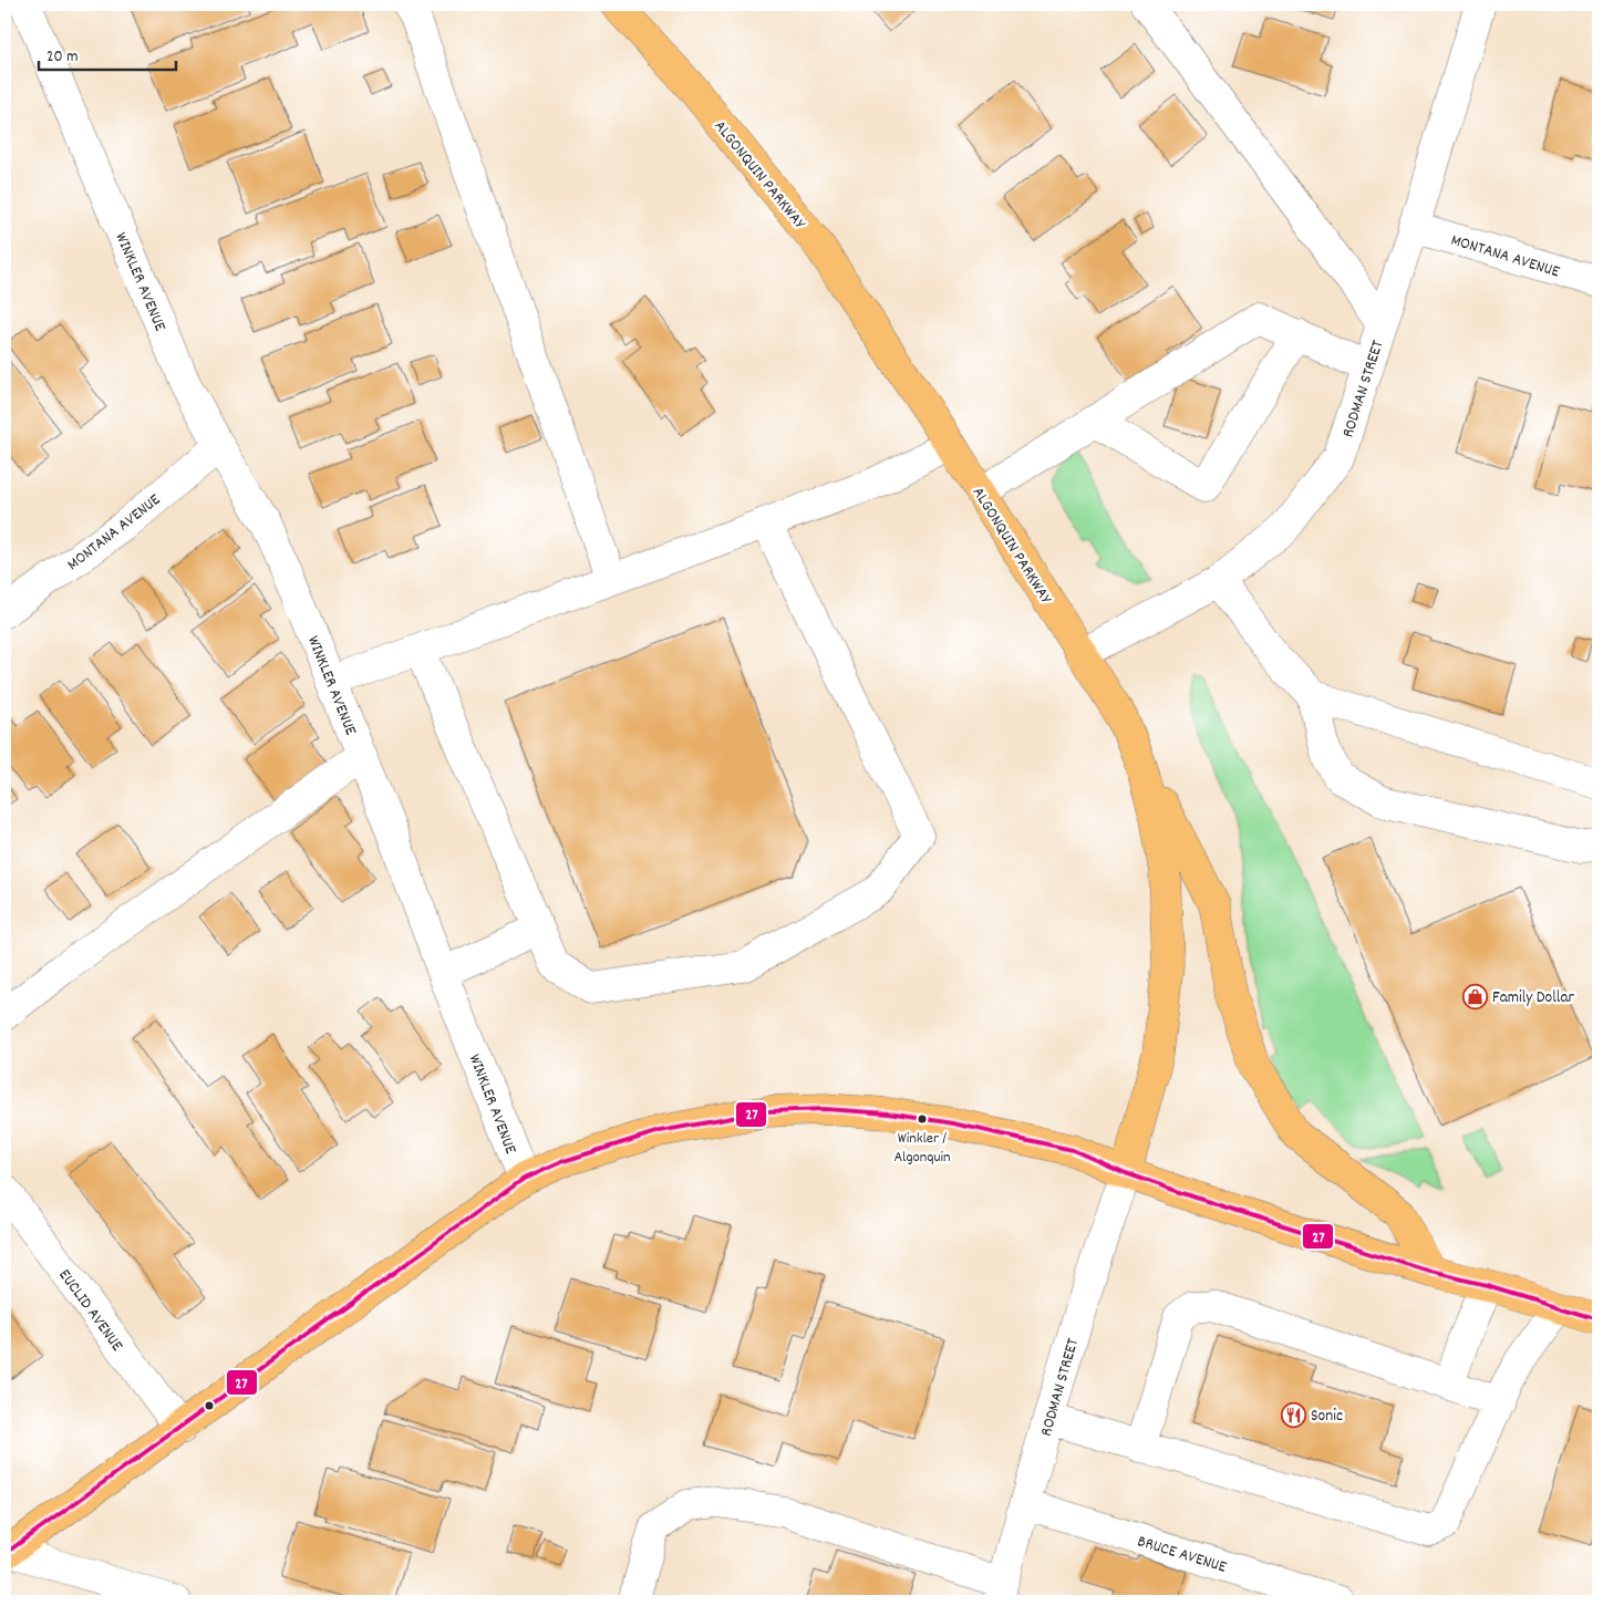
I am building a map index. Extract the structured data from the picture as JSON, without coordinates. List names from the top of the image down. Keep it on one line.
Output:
{"streets":{"main road":["ALGONQUIN PARKWAY"],"street":["MONTANA AVENUE","WINKLER AVENUE","RODMAN STREET","EUCLID AVENUE","BRUCE AVENUE"]},"crossings":[["ALGONQUIN PARKWAY","RODMAN STREET"],["MONTANA AVENUE","WINKLER AVENUE"],["MONTANA AVENUE","RODMAN STREET"],["RODMAN STREET","BRUCE AVENUE"]],"places":{"shop":["Family Dollar"],"other":["Winkler / Algonquin"],"restaurant":["Sonic"]},"lines":["transit line 27"],"scale_bar":"20 m"}
